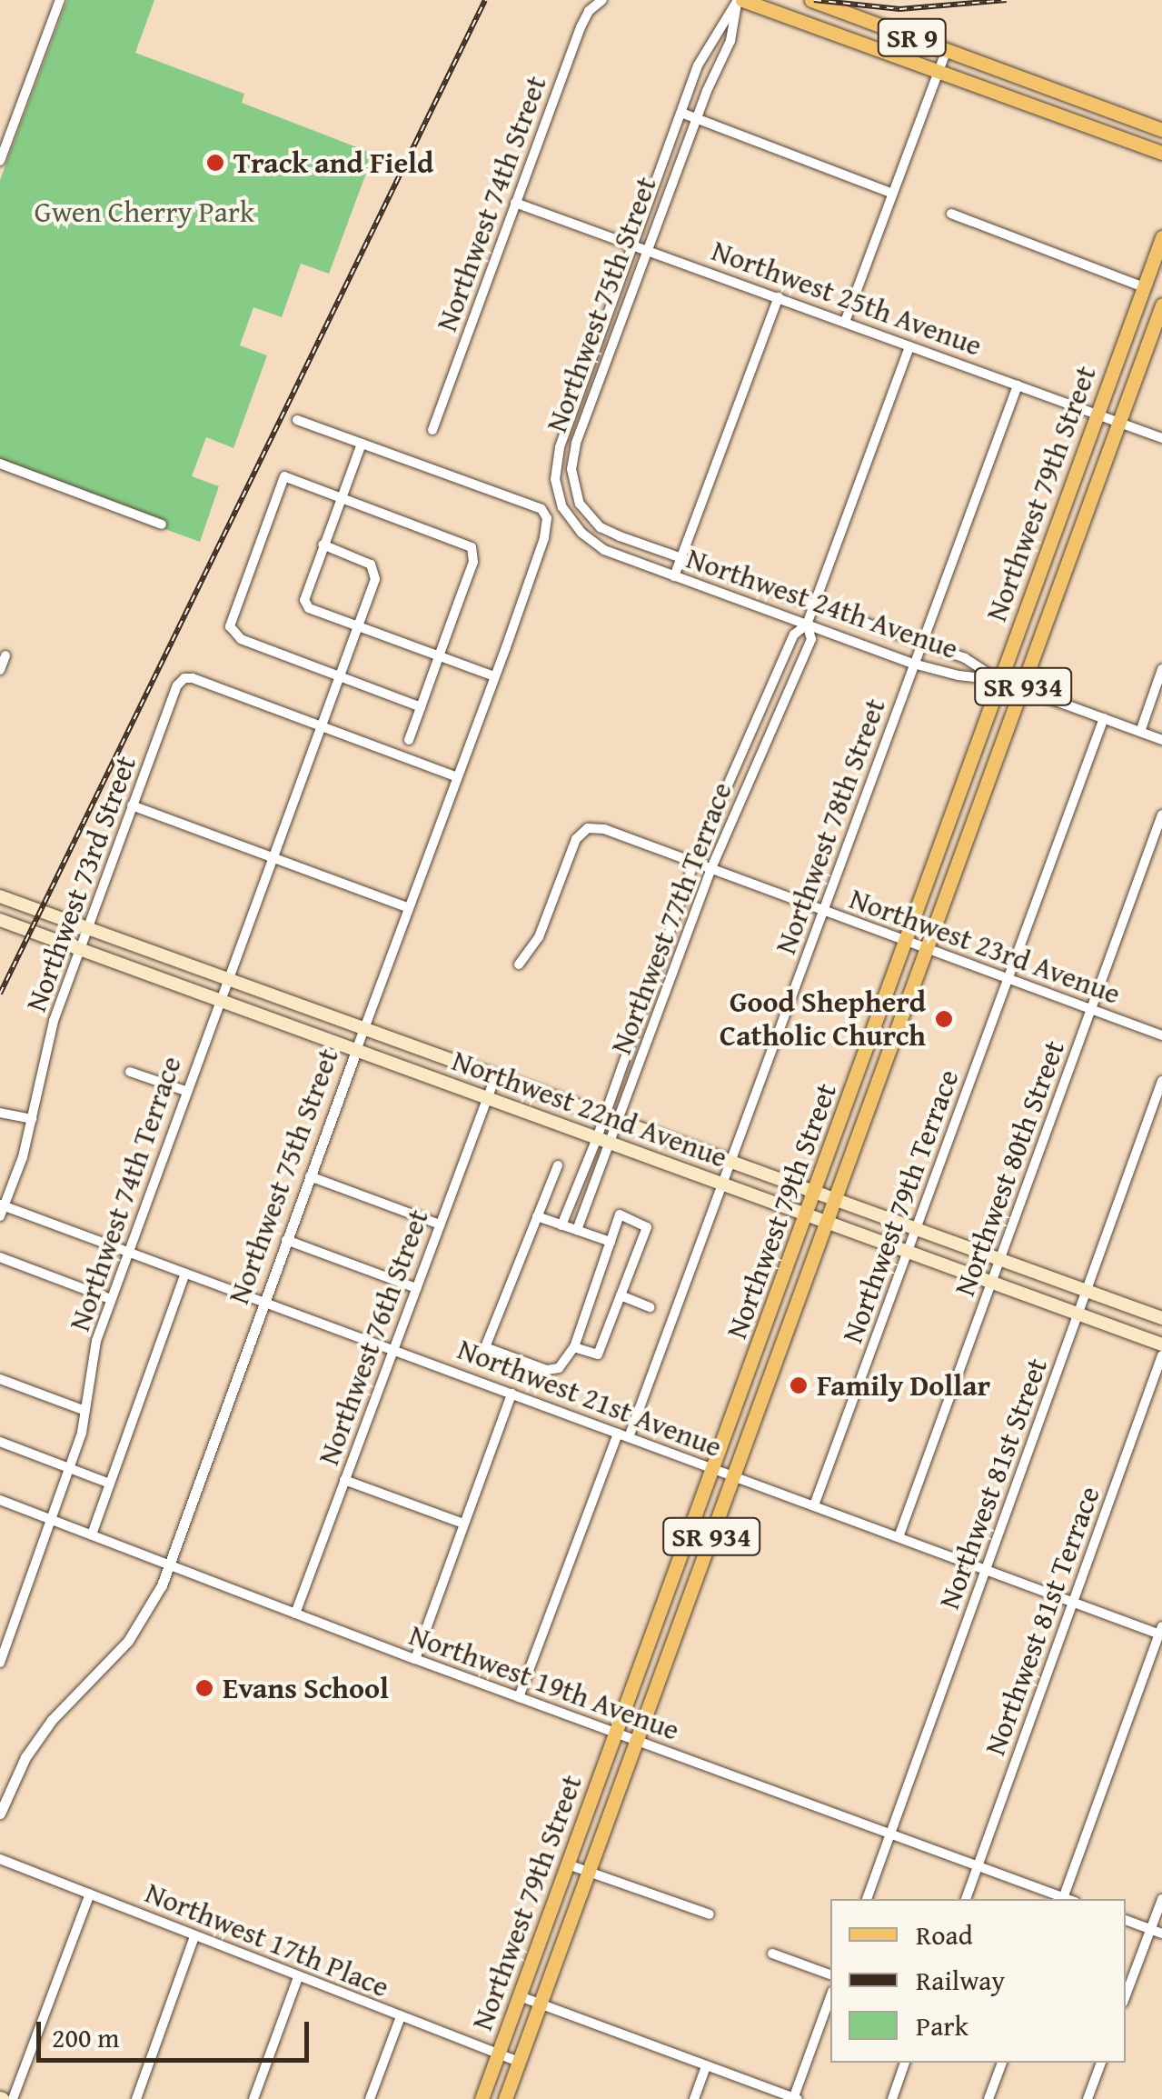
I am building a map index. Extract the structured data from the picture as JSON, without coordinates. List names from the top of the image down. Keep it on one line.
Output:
{"streets":{"main road":["SR 9","Northwest 79th Street","SR 934","Northwest 22nd Avenue"],"street":["Northwest 74th Street","Northwest 25th Avenue","Northwest 75th Street","Northwest 24th Avenue","Northwest 78th Street","Northwest 73rd Street","Northwest 77th Terrace","Northwest 23rd Avenue","Northwest 80th Street","Northwest 74th Terrace","Northwest 79th Terrace","Northwest 76th Street","Northwest 21st Avenue","Northwest 81st Street","Northwest 81st Terrace","Northwest 19th Avenue","Northwest 17th Place"]},"crossings":[["SR 9","Northwest 75th Street"],["Northwest 74th Street","Northwest 25th Avenue"],["Northwest 25th Avenue","Northwest 75th Street"],["Northwest 25th Avenue","Northwest 79th Street"],["Northwest 25th Avenue","Northwest 78th Street"],["Northwest 25th Avenue","Northwest 77th Terrace"],["Northwest 75th Street","Northwest 79th Street"],["Northwest 75th Street","Northwest 24th Avenue"],["Northwest 75th Street","Northwest 78th Street"],["Northwest 75th Street","Northwest 77th Terrace"],["Northwest 75th Street","Northwest 22nd Avenue"],["Northwest 75th Street","Northwest 21st Avenue"],["Northwest 75th Street","Northwest 19th Avenue"],["Northwest 79th Street","Northwest 24th Avenue"],["Northwest 79th Street","Northwest 23rd Avenue"],["Northwest 79th Street","Northwest 22nd Avenue"],["Northwest 79th Street","Northwest 21st Avenue"],["Northwest 79th Street","Northwest 19th Avenue"],["Northwest 79th Street","Northwest 17th Place"],["Northwest 24th Avenue","Northwest 78th Street"],["Northwest 24th Avenue","Northwest 77th Terrace"],["Northwest 24th Avenue","Northwest 79th Terrace"],["Northwest 78th Street","Northwest 23rd Avenue"],["Northwest 78th Street","Northwest 22nd Avenue"],["Northwest 78th Street","Northwest 21st Avenue"],["Northwest 78th Street","Northwest 19th Avenue"],["Northwest 73rd Street","Northwest 22nd Avenue"],["Northwest 73rd Street","Northwest 21st Avenue"],["Northwest 77th Terrace","Northwest 23rd Avenue"],["Northwest 77th Terrace","Northwest 22nd Avenue"],["Northwest 23rd Avenue","Northwest 80th Street"],["Northwest 23rd Avenue","Northwest 79th Terrace"],["Northwest 22nd Avenue","Northwest 80th Street"],["Northwest 22nd Avenue","Northwest 74th Terrace"],["Northwest 22nd Avenue","Northwest 79th Terrace"],["Northwest 22nd Avenue","Northwest 76th Street"],["Northwest 22nd Avenue","Northwest 81st Street"],["Northwest 80th Street","Northwest 21st Avenue"],["Northwest 74th Terrace","Northwest 21st Avenue"],["Northwest 74th Terrace","Northwest 19th Avenue"],["Northwest 79th Terrace","Northwest 21st Avenue"],["Northwest 76th Street","Northwest 21st Avenue"],["Northwest 76th Street","Northwest 19th Avenue"],["Northwest 21st Avenue","Northwest 81st Street"],["Northwest 21st Avenue","Northwest 81st Terrace"],["Northwest 81st Street","Northwest 19th Avenue"],["Northwest 81st Terrace","Northwest 19th Avenue"]],"parks":["Gwen Cherry Park"],"places":["Track and Field","Good Shepherd Catholic Church","Family Dollar","Evans School"],"legend":["Road","Railway","Park"],"scale_bar":"200 m"}
